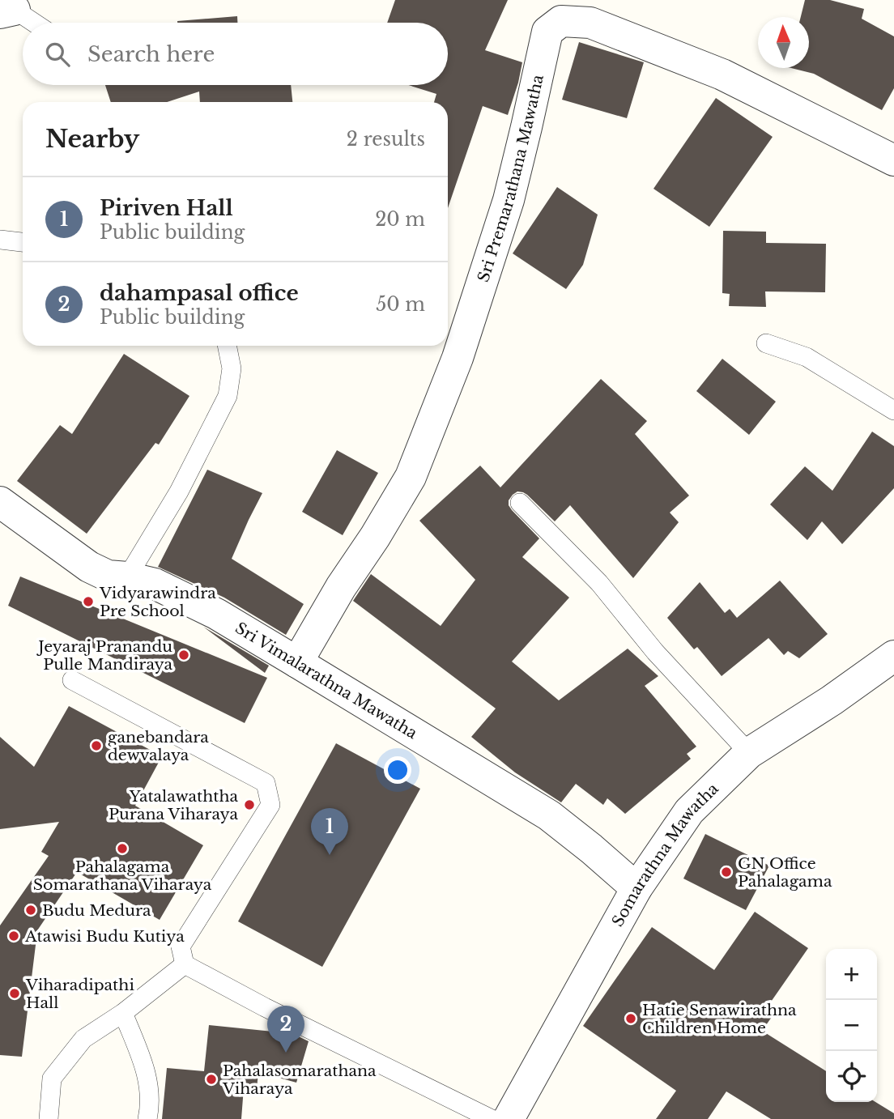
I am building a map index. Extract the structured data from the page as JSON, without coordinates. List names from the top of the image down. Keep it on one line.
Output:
{"streets":{"street":["Sri Premarathana Mawatha","Sri Vimalarathna Mawatha","Somarathna Mawatha"]},"crossings":[["Sri Premarathana Mawatha","Sri Vimalarathna Mawatha"],["Sri Vimalarathna Mawatha","Somarathna Mawatha"]],"places":["Vidyarawindra Pre School","Jeyaraj Pranandu Pulle Mandiraya","ganebandara dewvalaya","Yatalawaththa Purana Viharaya","Pahalagama Somarathana Viharaya","GN Office Pahalagama","Budu Medura","Atawisi Budu Kutiya","Viharadipathi Hall","Hatie Senawirathna Children Home","Pahalasomarathana Viharaya"],"north":"top","page":{"search":"Search here","heading":["Nearby","2 results"],"list":[{"mark":"1","name":"Piriven Hall","note":"Public building","value":"20 m"},{"mark":"2","name":"dahampasal office","note":"Public building","value":"50 m"}],"pins":["1","2"],"map_buttons":["+","−"]}}
